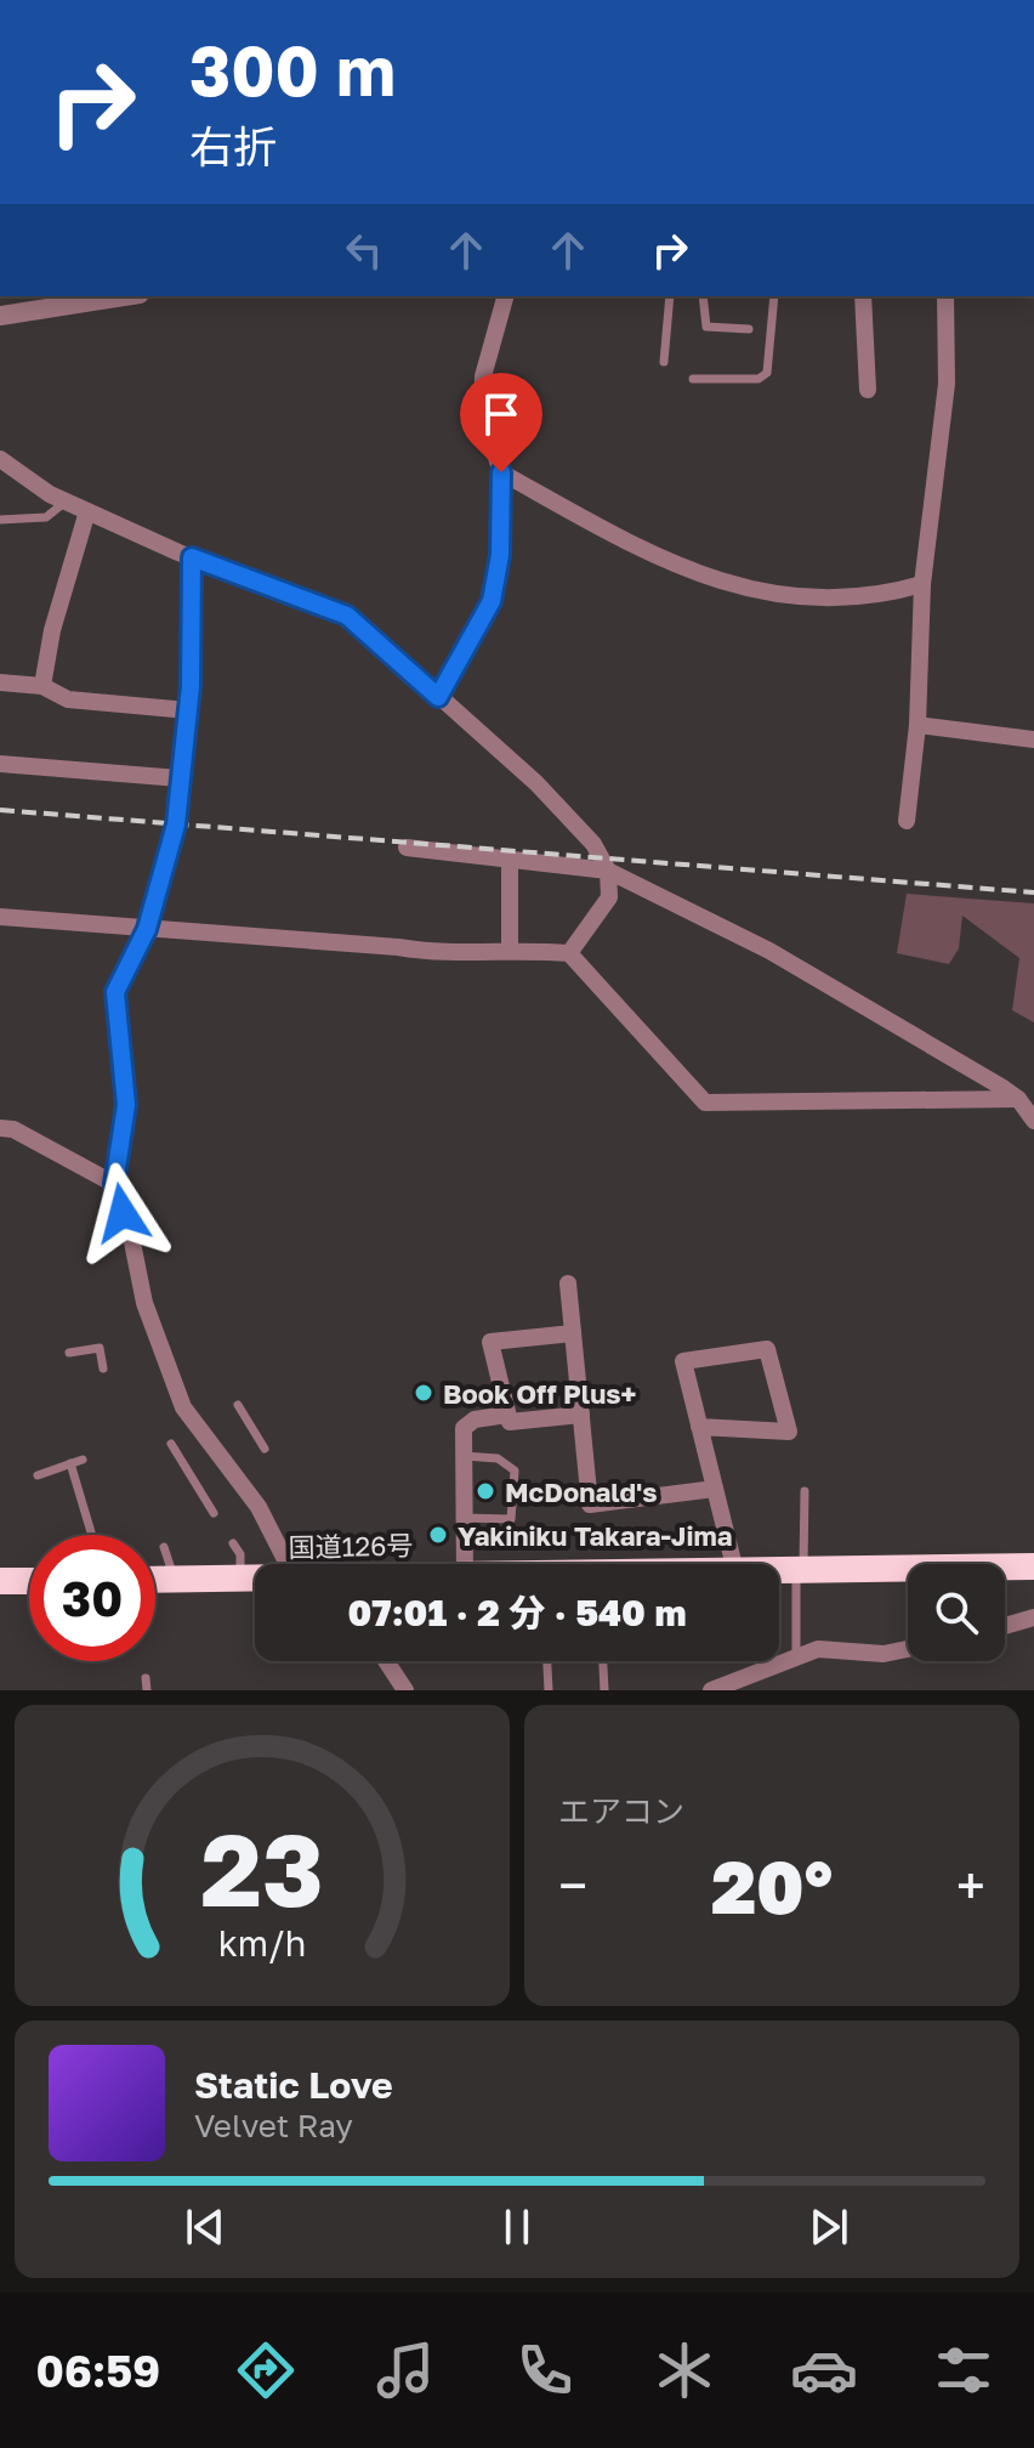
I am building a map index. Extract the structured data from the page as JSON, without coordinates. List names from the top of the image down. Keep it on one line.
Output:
{"streets":{"highway":["国道126号"]},"places":["Book Off Plus+","McDonald's","Yakiniku Takara-Jima"],"page":{"turn":["300 m","右折"],"limit":"30","trip":"07:01 · 2 分 · 540 m","tile":"エアコン","heat":["−","20°","+"],"song":["Static Love","Velvet Ray"],"tabs":"06:59","gauge":["23","km/h"]}}
